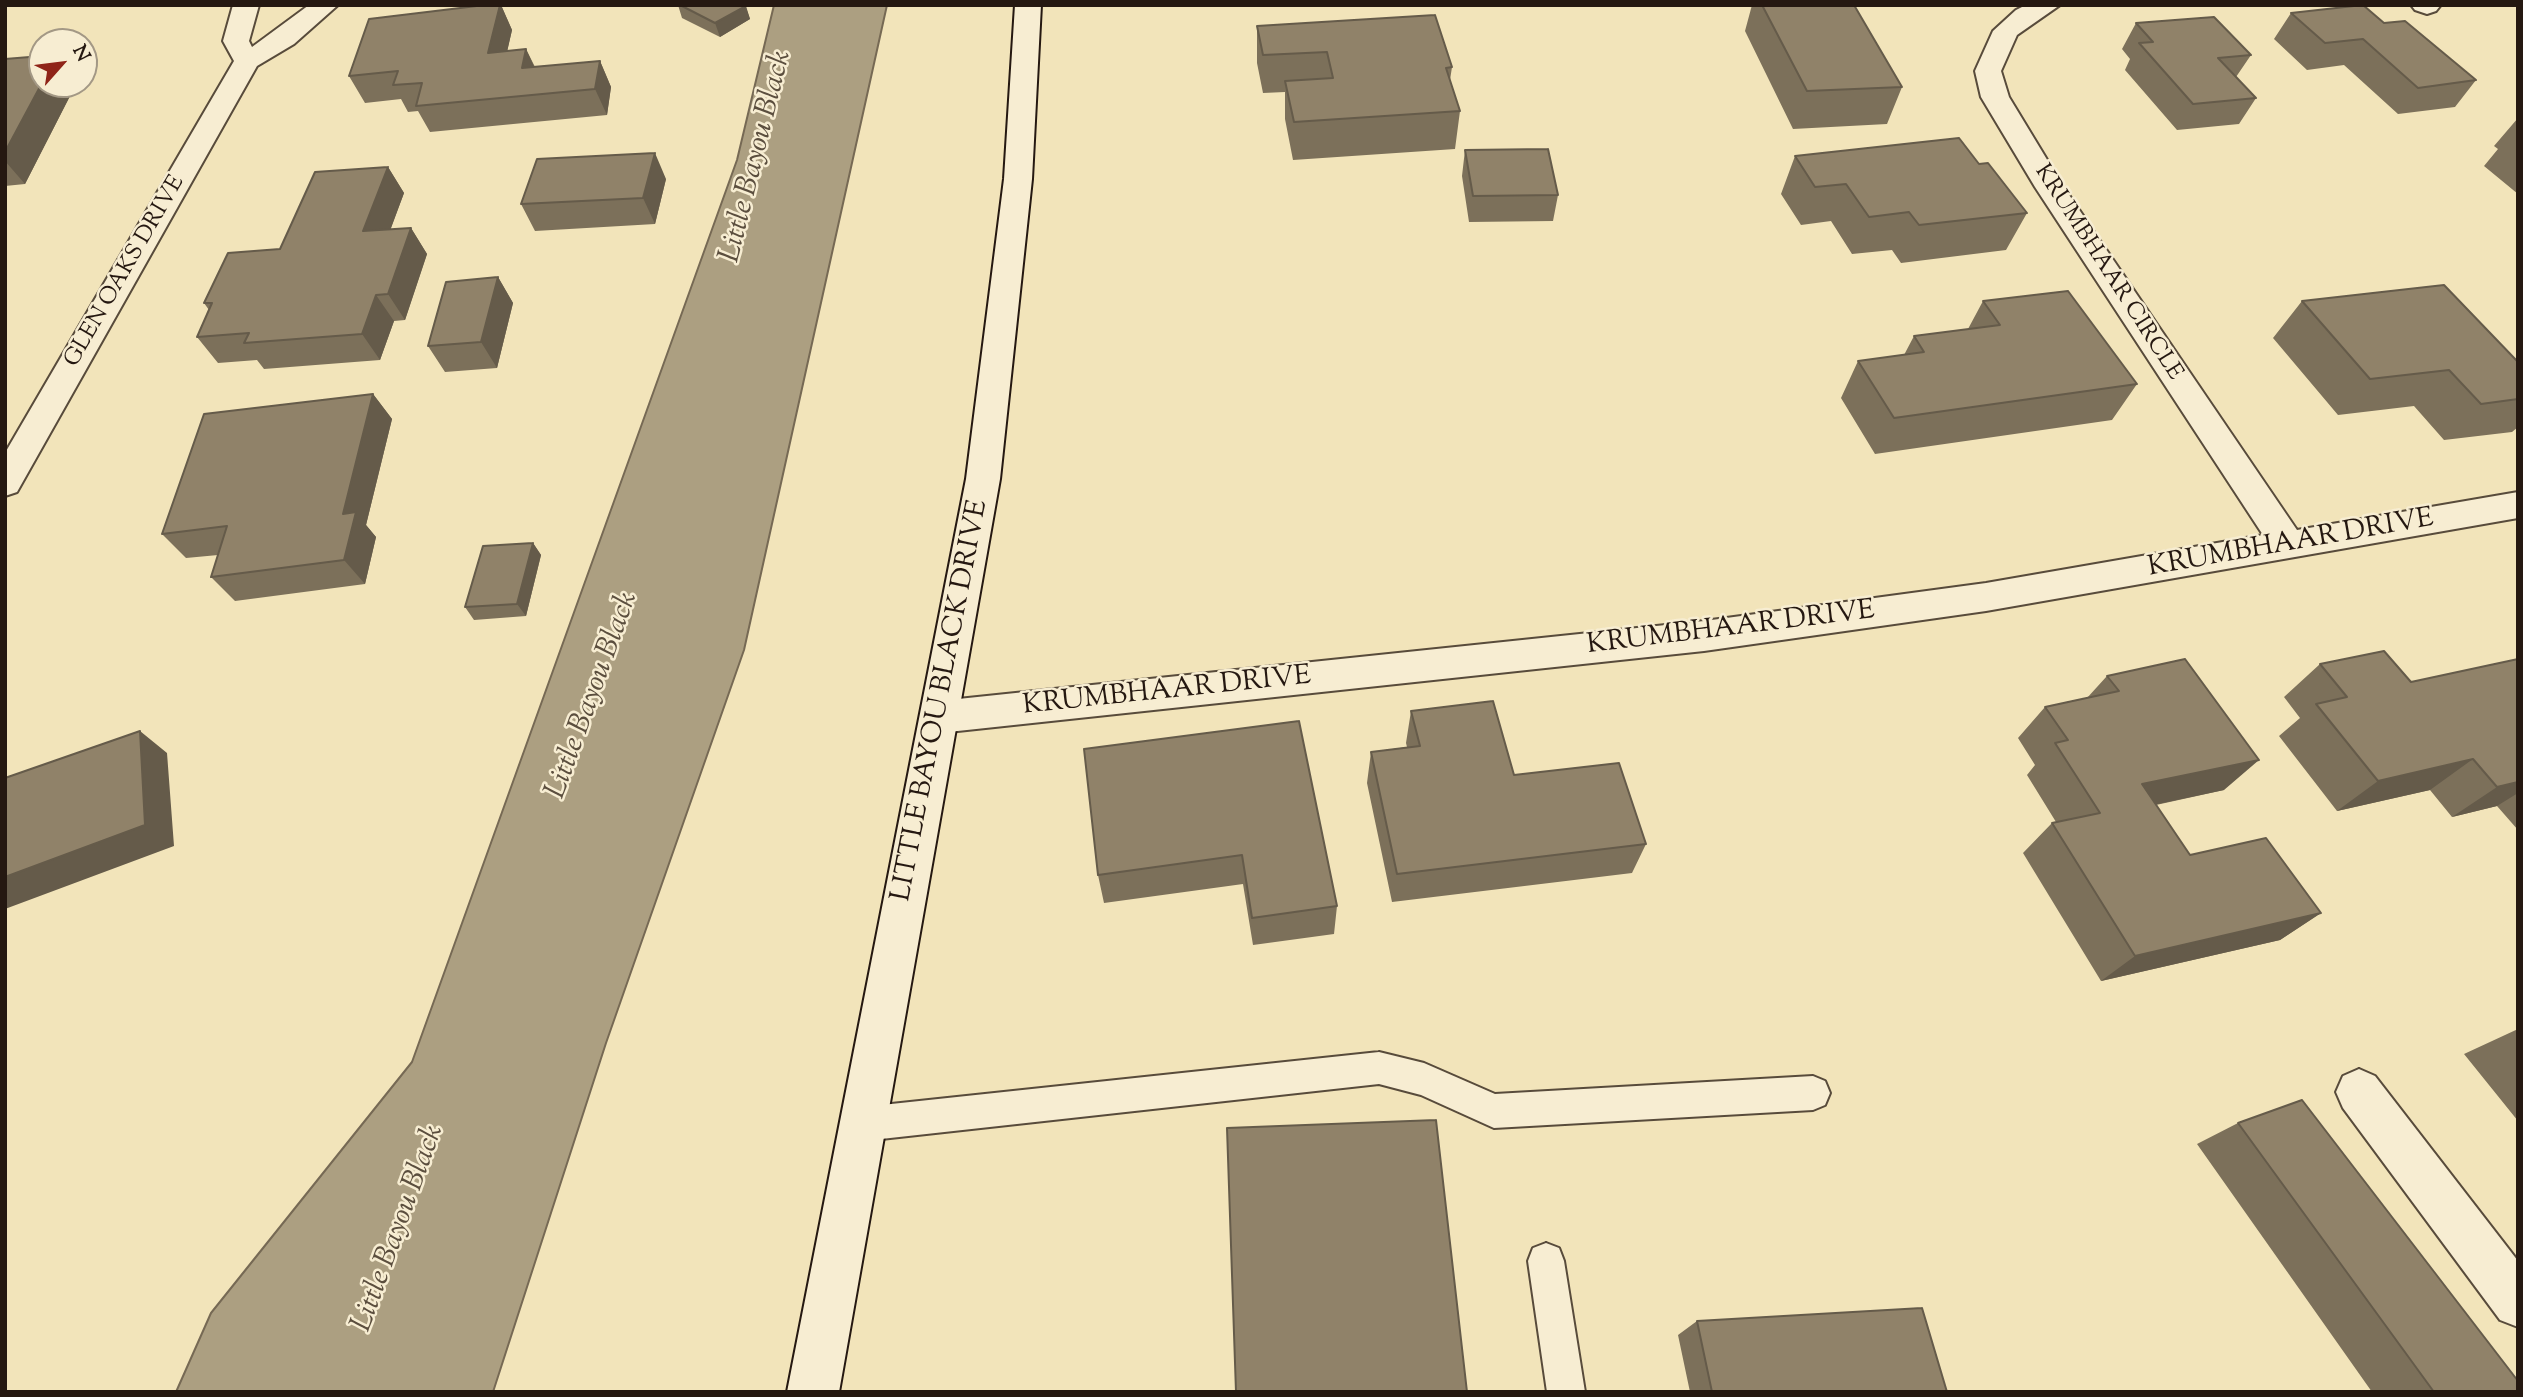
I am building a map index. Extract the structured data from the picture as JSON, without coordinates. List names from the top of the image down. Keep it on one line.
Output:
{"streets":{"street":["GLEN OAKS DRIVE","KRUMBHAAR CIRCLE","KRUMBHAAR DRIVE","LITTLE BAYOU BLACK DRIVE"]},"crossings":[["KRUMBHAAR CIRCLE","KRUMBHAAR DRIVE"],["KRUMBHAAR DRIVE","LITTLE BAYOU BLACK DRIVE"]],"water":["Little Bayou Black"],"north":"top right"}
